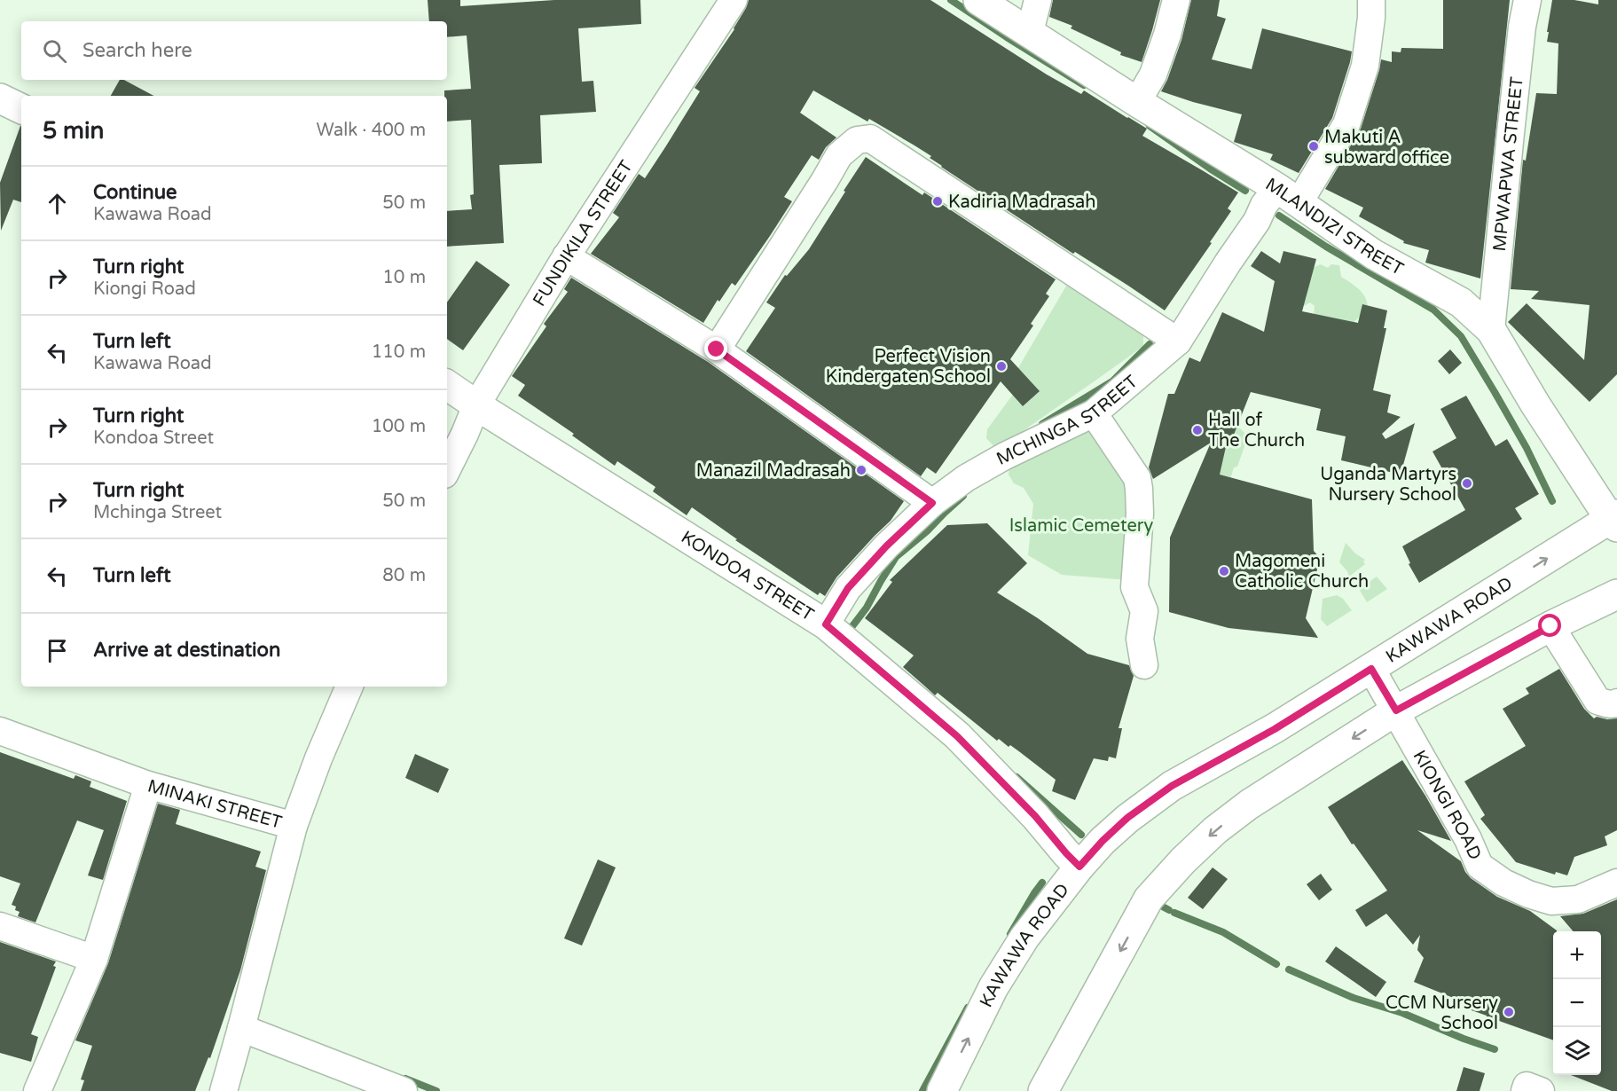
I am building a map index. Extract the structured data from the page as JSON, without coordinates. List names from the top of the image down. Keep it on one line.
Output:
{"streets":{"main road":["MLANDIZI STREET","KONDOA STREET","KAWAWA ROAD"],"street":["MPWAPWA STREET","FUNDIKILA STREET","MCHINGA STREET","MINAKI STREET","KIONGI ROAD"]},"crossings":[["MPWAPWA STREET","MLANDIZI STREET"],["MLANDIZI STREET","MCHINGA STREET"],["MLANDIZI STREET","KAWAWA ROAD"],["FUNDIKILA STREET","KONDOA STREET"],["MCHINGA STREET","KONDOA STREET"],["KONDOA STREET","KAWAWA ROAD"],["KAWAWA ROAD","KIONGI ROAD"]],"parks":["Islamic Cemetery"],"places":["Makuti A subward office","Kadiria Madrasah","Perfect Vision Kindergaten School","Hall of The Church","Manazil Madrasah","Uganda Martyrs Nursery School","Magomeni Catholic Church","CCM Nursery School"],"page":{"search":"Search here","heading":["5 min","Walk · 400 m"],"list":[["Continue","Kawawa Road","50 m"],["Turn right","Kiongi Road","10 m"],["Turn left","Kawawa Road","110 m"],["Turn right","Kondoa Street","100 m"],["Turn right","Mchinga Street","50 m"],["Turn left","80 m"],"Arrive at destination"],"map_buttons":["+","−"]}}
